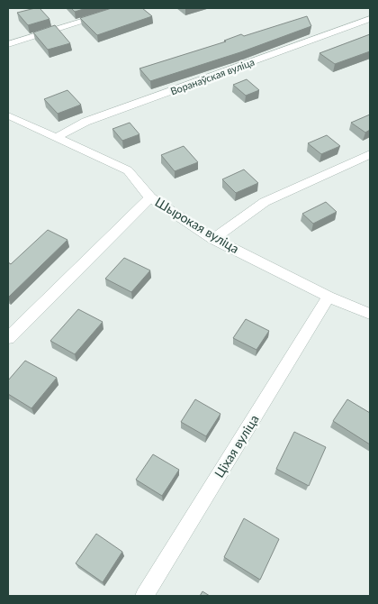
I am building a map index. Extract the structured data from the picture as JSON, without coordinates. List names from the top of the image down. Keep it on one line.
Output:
{"streets":{"street":["Воранаўская вуліца","Шырокая вуліца","Ціхая вуліца"]},"crossings":[["Воранаўская вуліца","Шырокая вуліца"],["Шырокая вуліца","Ціхая вуліца"]]}
